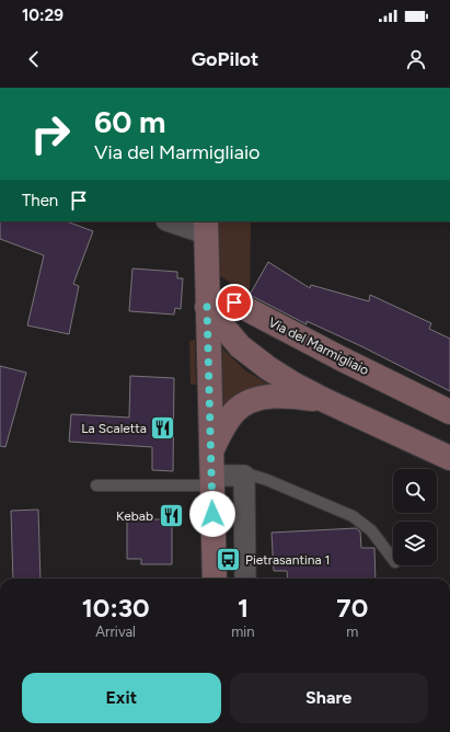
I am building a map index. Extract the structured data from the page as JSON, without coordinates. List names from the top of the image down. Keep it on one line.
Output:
{"streets":{"main road":["Via del Marmigliaio"]},"places":{"restaurant":["La Scaletta","Kebab"],"bus stop":["Pietrasantina 1"]},"page":{"status":"10:29","header":"GoPilot","turn":["60 m","Via del Marmigliaio"],"then":"Then","eta":["10:30","Arrival","1","min","70","m"],"buttons":["Exit","Share"]}}
